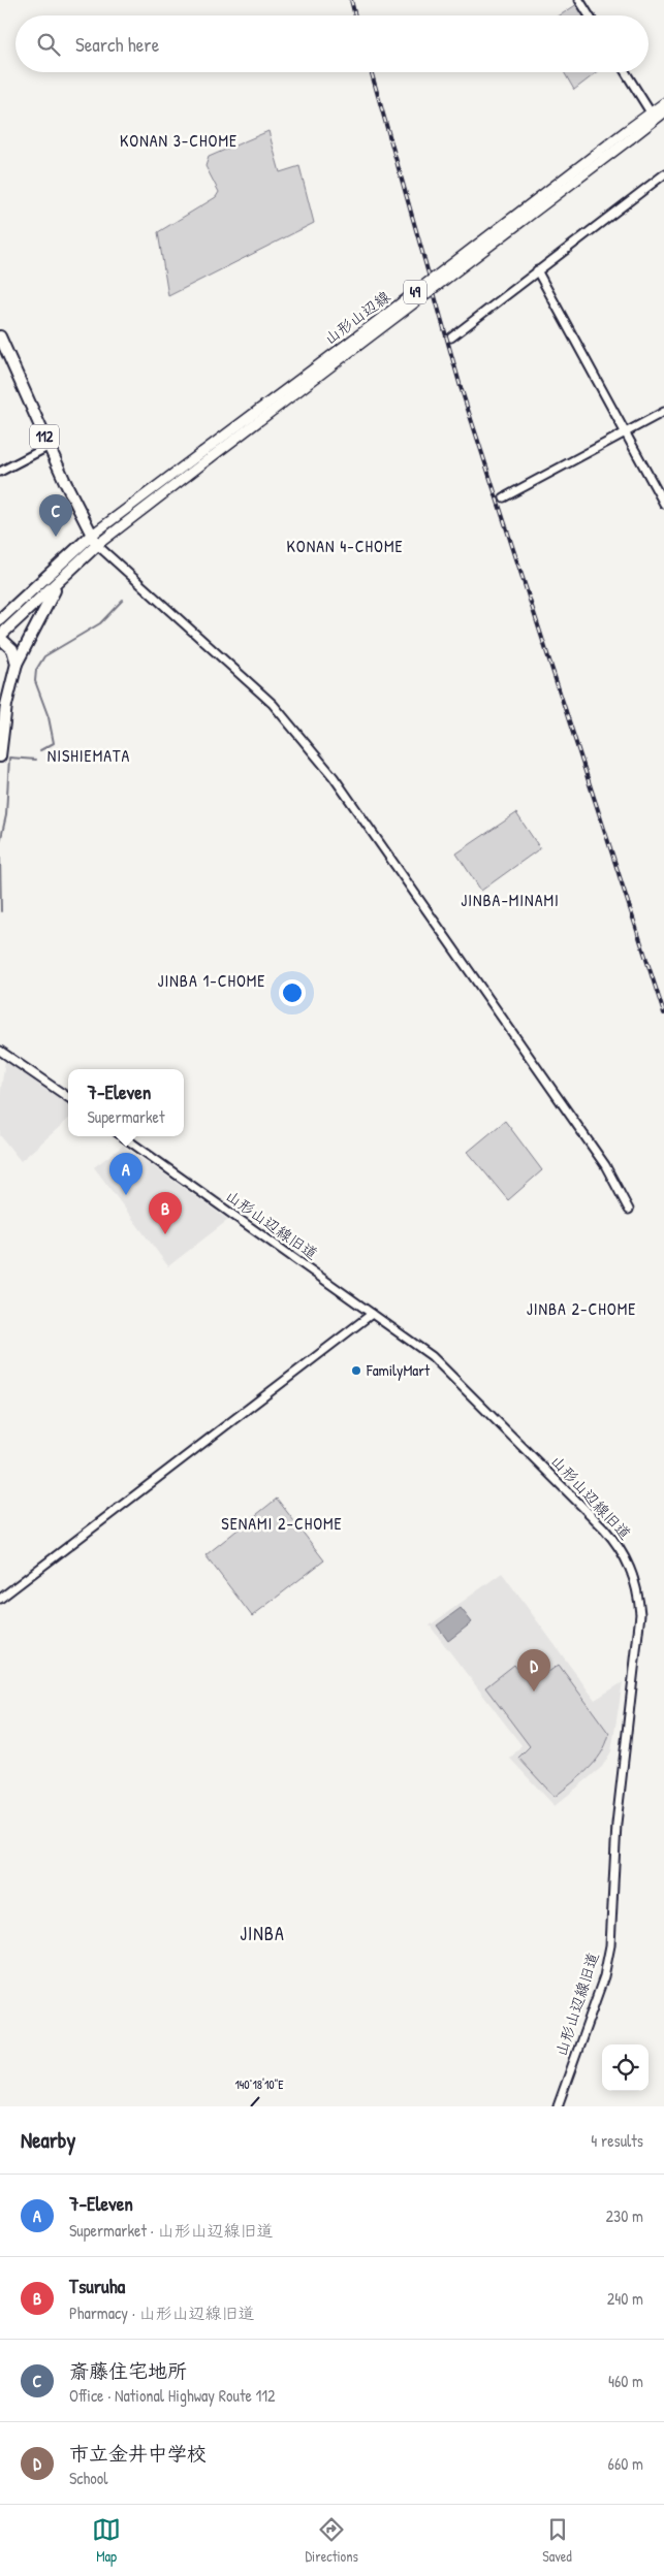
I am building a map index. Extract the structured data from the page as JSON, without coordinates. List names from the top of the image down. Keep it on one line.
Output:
{"streets":{"highway":["112"],"main road":["49","山形山辺線"],"street":["山形山辺線旧道"]},"crossings":[["山形山辺線","112"]],"districts":["KONAN 3-CHOME","KONAN 4-CHOME","NISHIEMATA","JINBA-MINAMI","JINBA 1-CHOME","JINBA 2-CHOME","SENAMI 2-CHOME","JINBA"],"places":["FamilyMart"],"page":{"search":"Search here","pins":["C","A","B","D"],"popup":["7-Eleven","Supermarket"],"heading":["Nearby","4 results"],"list":[{"mark":"A","name":"7-Eleven","note":"Supermarket · 山形山辺線旧道","value":"230 m"},{"mark":"B","name":"Tsuruha","note":"Pharmacy · 山形山辺線旧道","value":"240 m"},{"mark":"C","name":"斎藤住宅地所","note":"Office · National Highway Route 112","value":"460 m"},{"mark":"D","name":"市立金井中学校","note":"School","value":"660 m"}],"nav":["Map","Directions","Saved"]},"coordinates":["140°18'10\"E"]}
